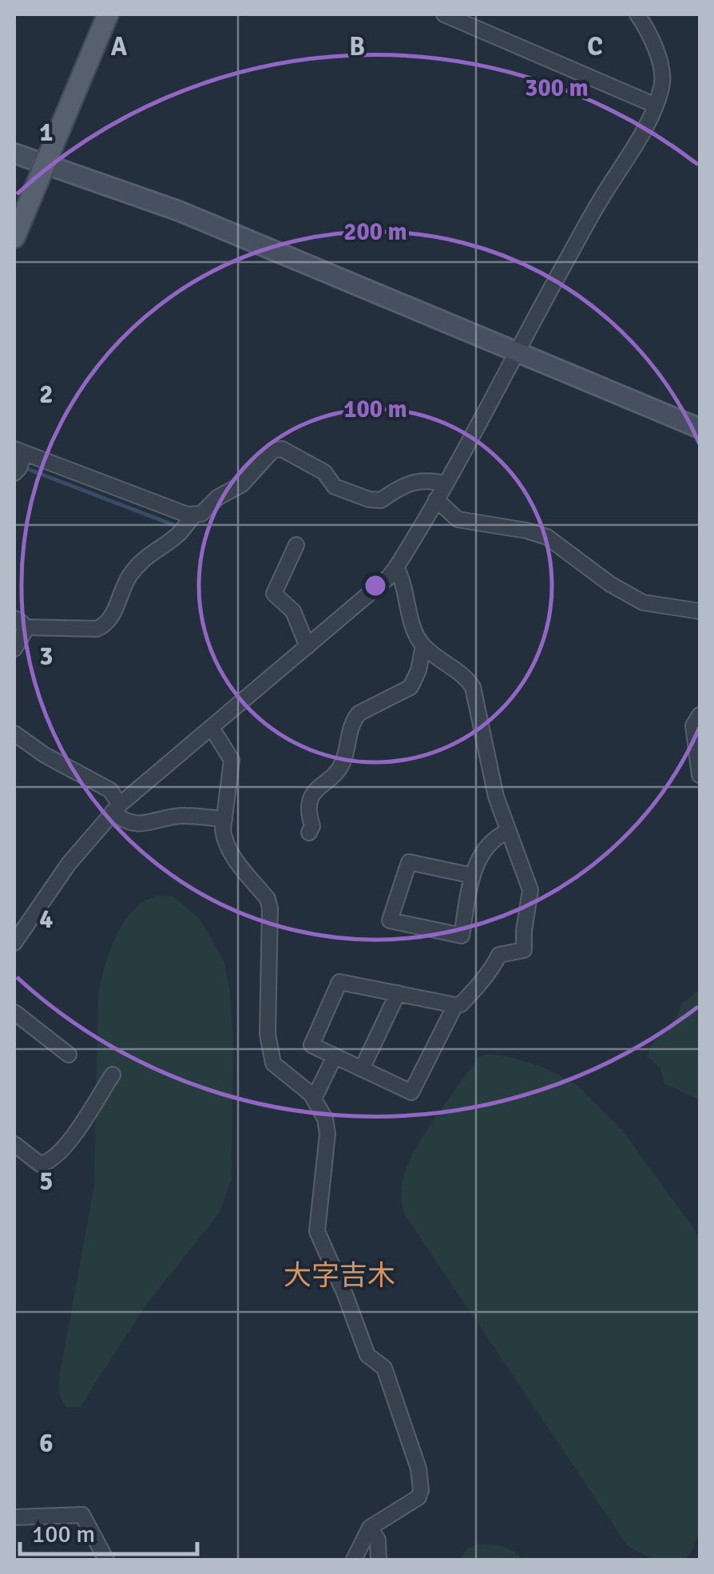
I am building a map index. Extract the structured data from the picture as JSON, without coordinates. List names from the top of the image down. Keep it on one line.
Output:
{"districts":["大字吉木"],"scale_bar":"100 m","grid":{"columns":["A","B","C"],"rows":["1","2","3","4","5","6"]},"rings":["300 m","200 m","100 m"]}
